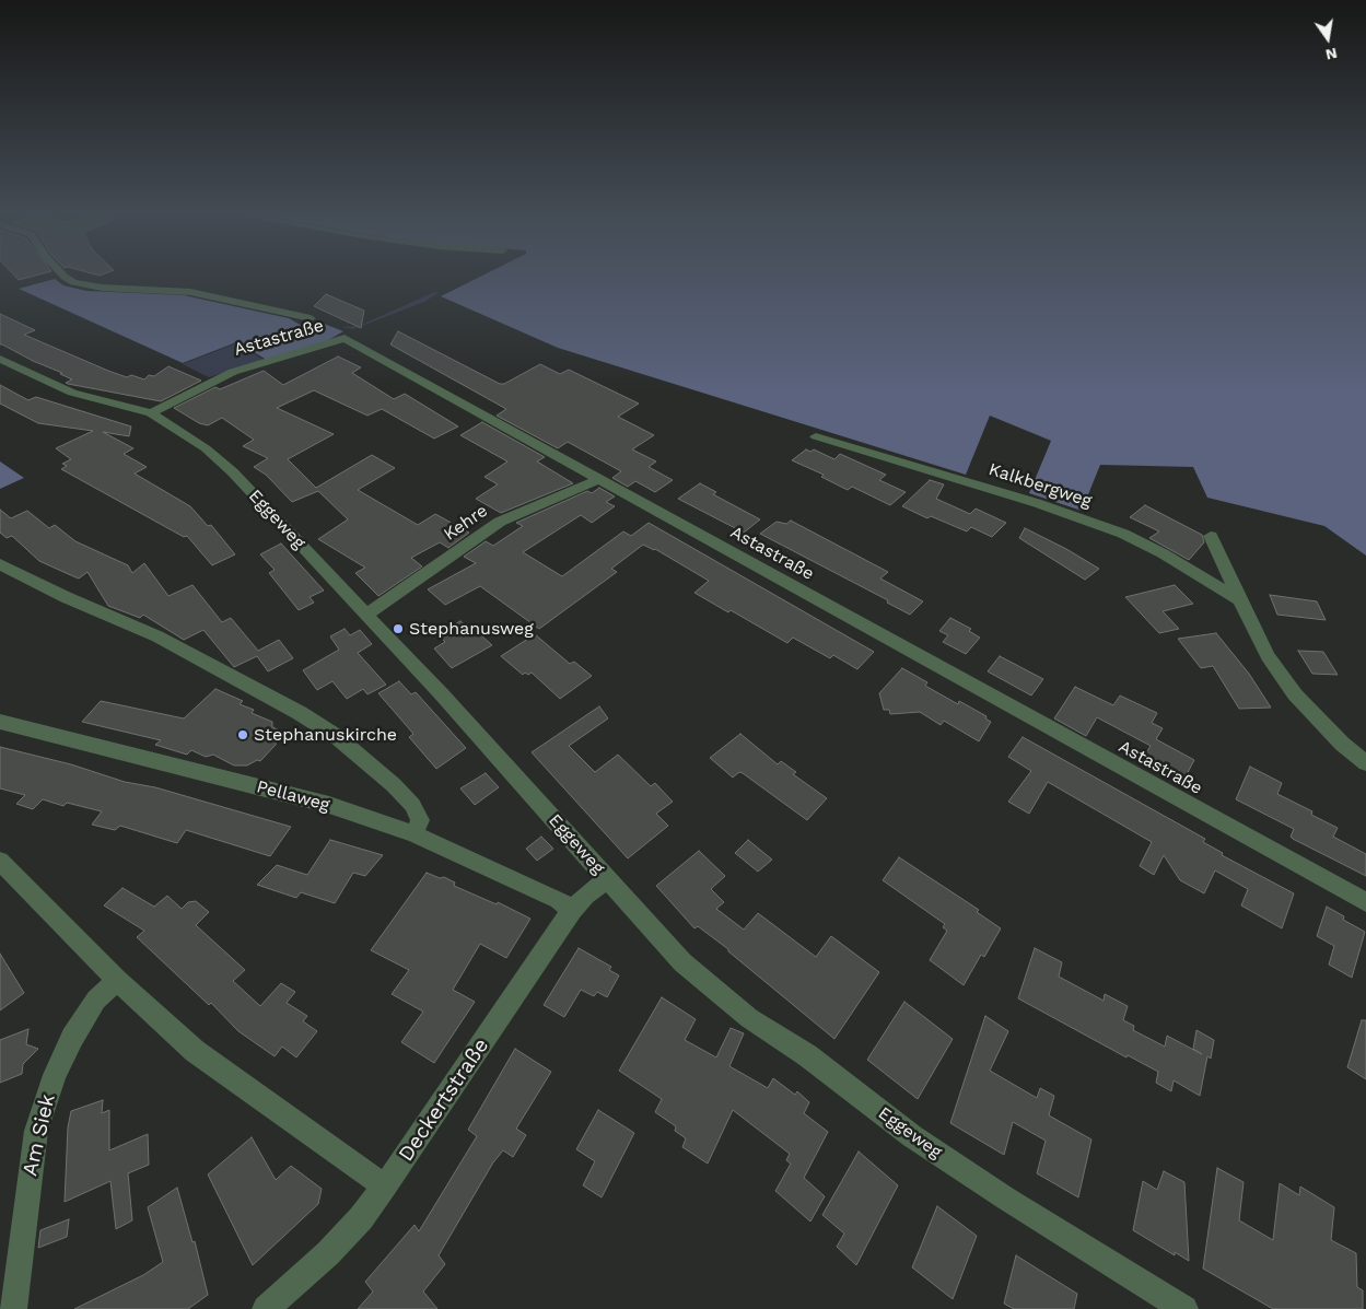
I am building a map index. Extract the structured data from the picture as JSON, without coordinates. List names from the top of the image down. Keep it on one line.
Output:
{"streets":{"street":["Astastraße","Kalkbergweg","Eggeweg","Kehre","Pellaweg","Deckertstraße","Am Siek"]},"crossings":[["Astastraße","Eggeweg"],["Astastraße","Kehre"],["Eggeweg","Kehre"],["Eggeweg","Deckertstraße"],["Pellaweg","Deckertstraße"]],"places":["Stephanusweg","Stephanuskirche"],"north":"bottom"}
